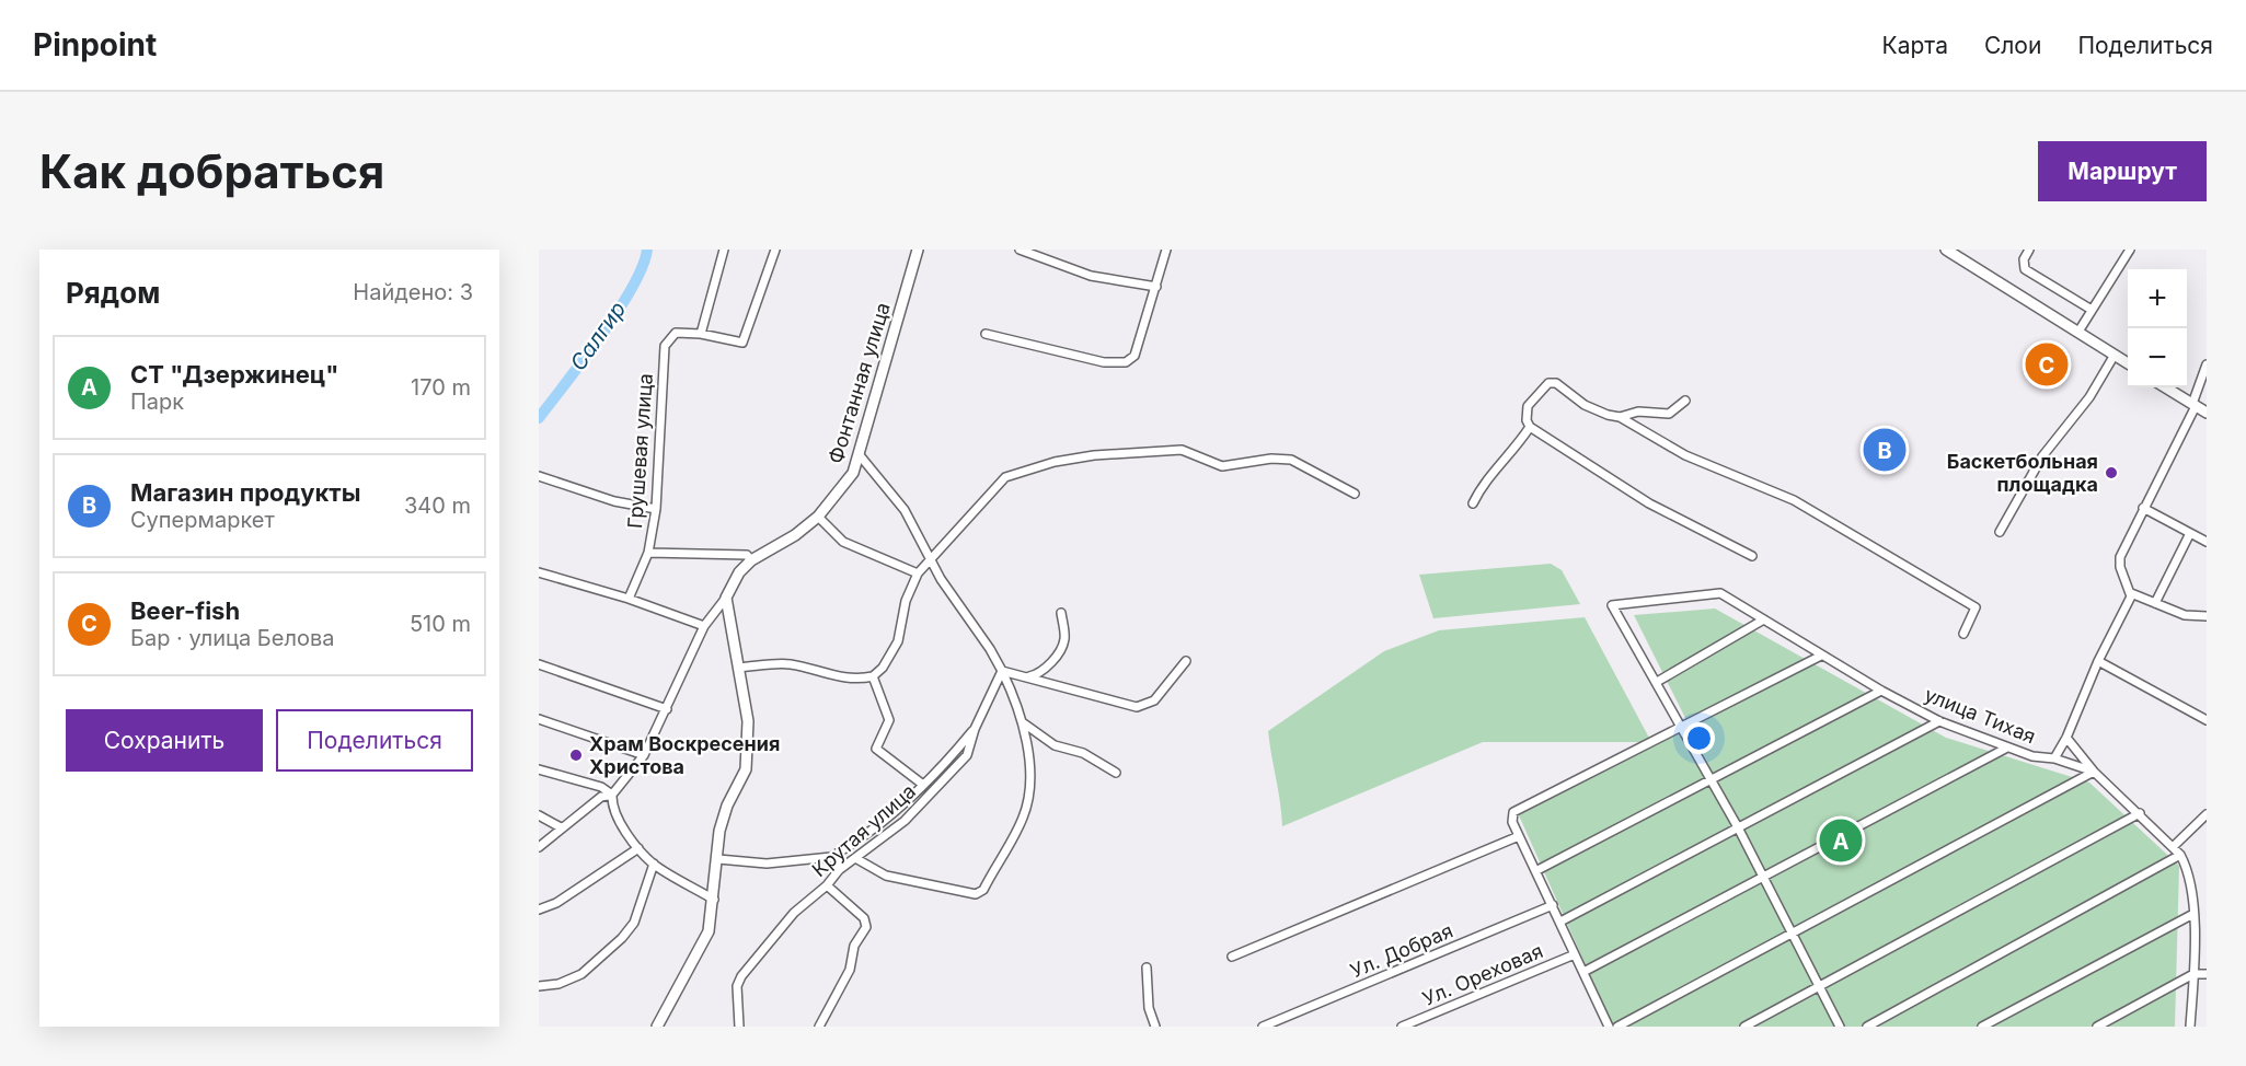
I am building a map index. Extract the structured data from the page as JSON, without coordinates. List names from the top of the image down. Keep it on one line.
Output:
{"streets":{"main road":["Фонтанная улица"],"street":["Грушевая улица","улица Тихая","Крутая улица","Ул. Добрая","Ул. Ореховая"]},"water":["Салгир"],"places":["Баскетбольная площадка","Храм Воскресения Христова"],"page":{"header":"Pinpoint","nav":["Карта","Слои","Поделиться"],"buttons":["Маршрут",["Сохранить","Поделиться"]],"title":"Как добраться","heading":["Рядом","Найдено: 3"],"map_buttons":["+","−"],"list":[{"mark":"A","name":"СТ \"Дзержинец\"","note":"Парк","value":"170 m"},{"mark":"B","name":"Магазин продукты","note":"Супермаркет","value":"340 m"},{"mark":"C","name":"Beer-fish","note":"Бар · улица Белова","value":"510 m"}],"pins":["C","B","A"]}}
